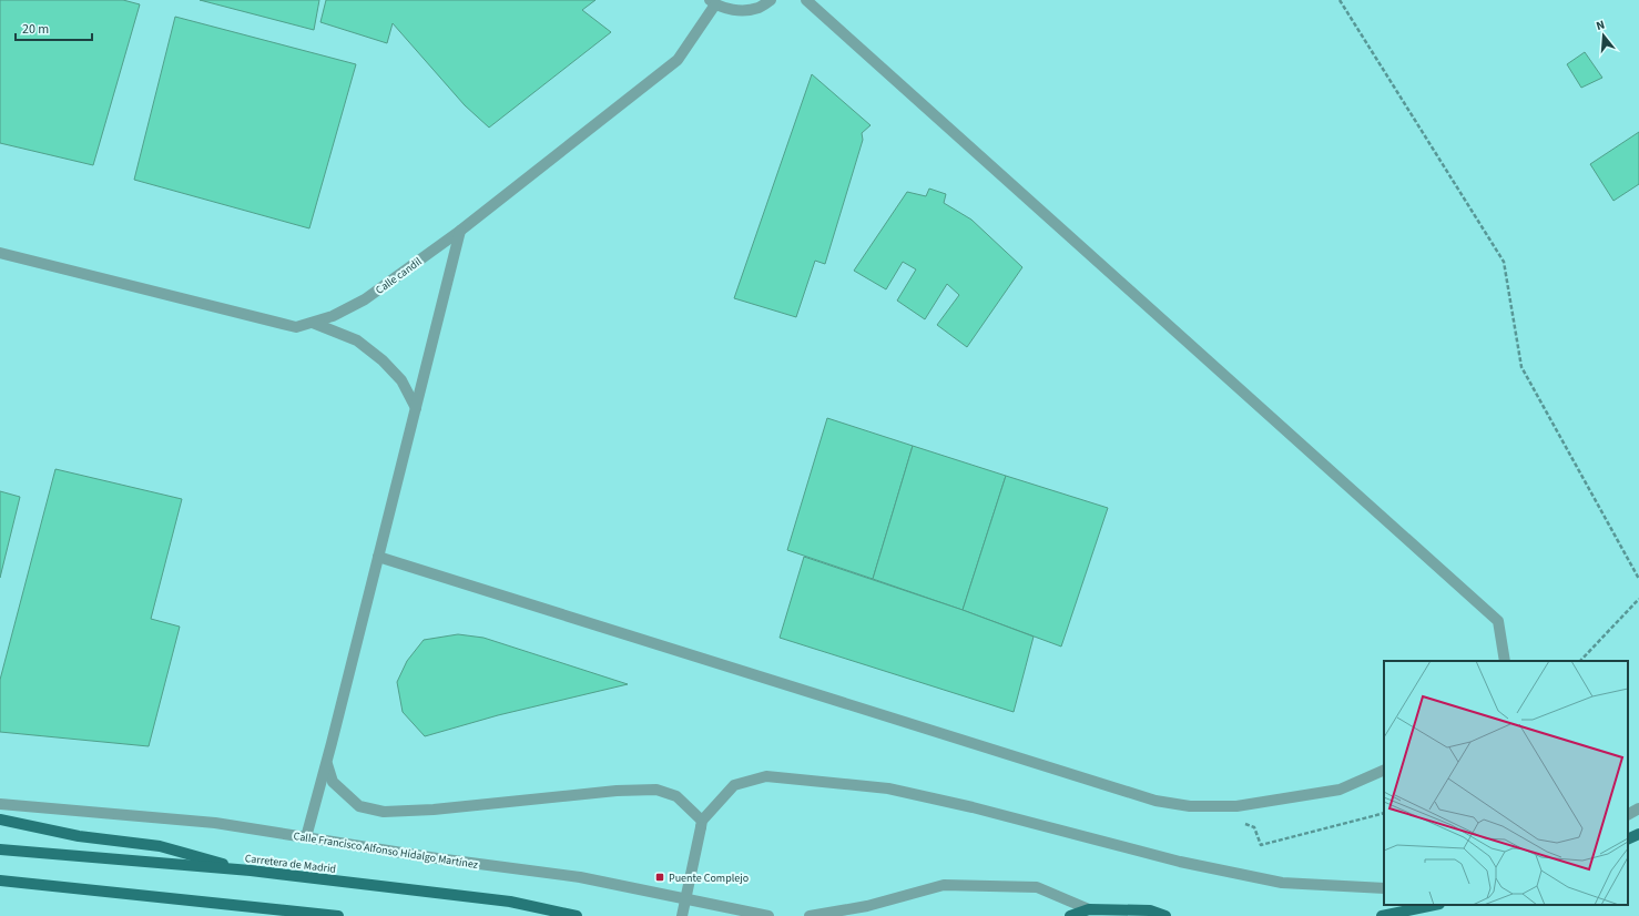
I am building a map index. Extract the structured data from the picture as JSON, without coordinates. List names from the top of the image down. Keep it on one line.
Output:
{"streets":{"main road":["Carretera de Madrid"],"street":["Calle candil","Calle Francisco Alfonso Hidalgo Martínez"]},"places":{"transit":["Puente Complejo"]},"scale_bar":"20 m","north":"top"}
